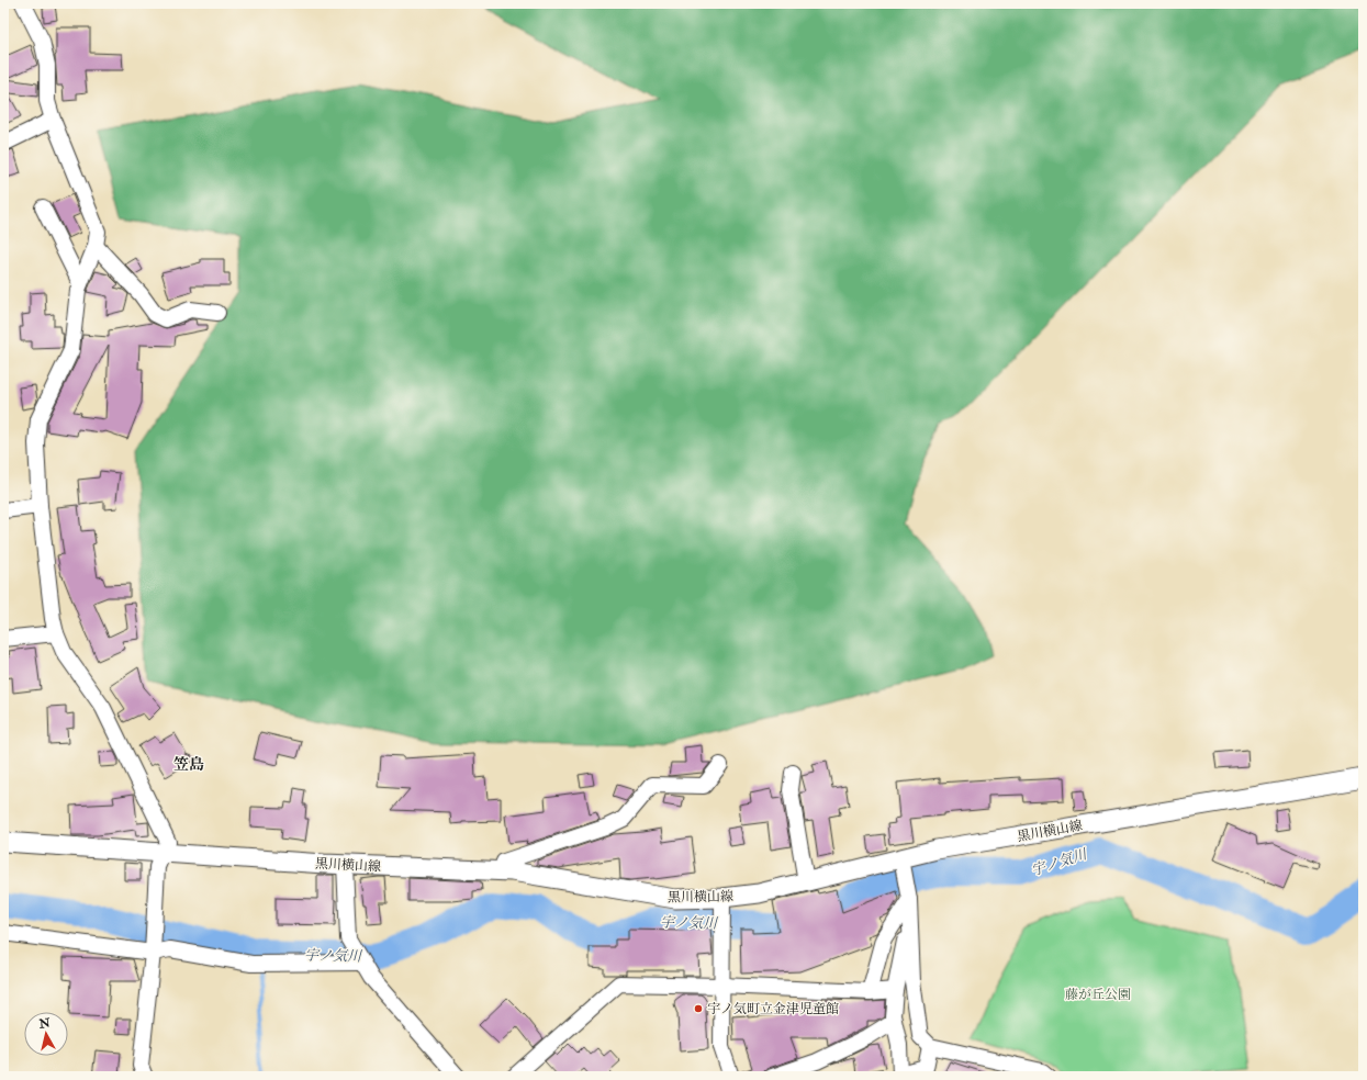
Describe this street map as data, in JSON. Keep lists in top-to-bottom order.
{
  "streets": {
    "main road": ["黒川横山線"]
  },
  "districts": ["笠島"],
  "water": ["宇ノ気川"],
  "parks": ["藤が丘公園"],
  "places": ["宇ノ気町立金津児童館"],
  "north": "top"
}
